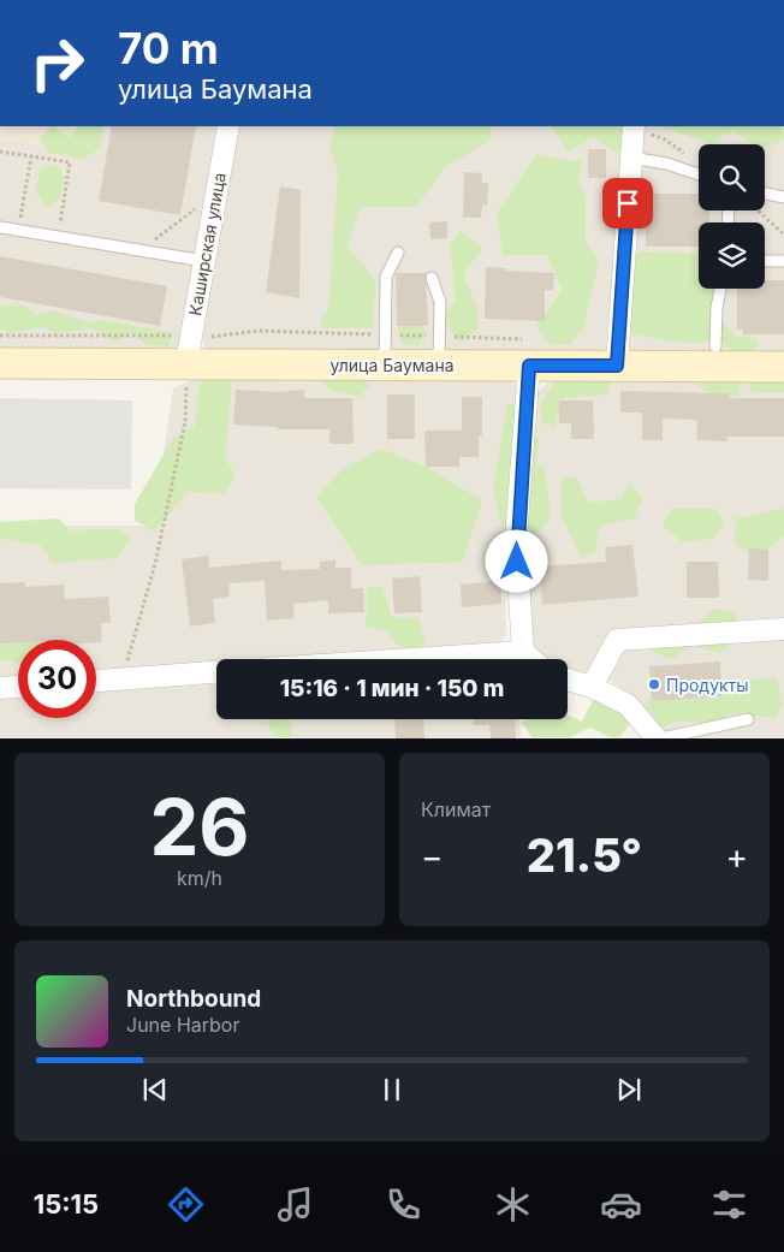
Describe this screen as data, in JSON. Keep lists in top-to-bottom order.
{
  "streets": {
    "street": ["Каширская улица", "улица Баумана"]
  },
  "crossings": [
    ["Каширская улица", "улица Баумана"]
  ],
  "places": ["Продукты"],
  "page": {
    "turn": ["70 m", "улица Баумана"],
    "limit": "30",
    "trip": "15:16 · 1 мин · 150 m",
    "tile": [
      ["26", "km/h"],
      "Климат"
    ],
    "heat": ["−", "21.5°", "+"],
    "song": ["Northbound", "June Harbor"],
    "tabs": "15:15"
  }
}
